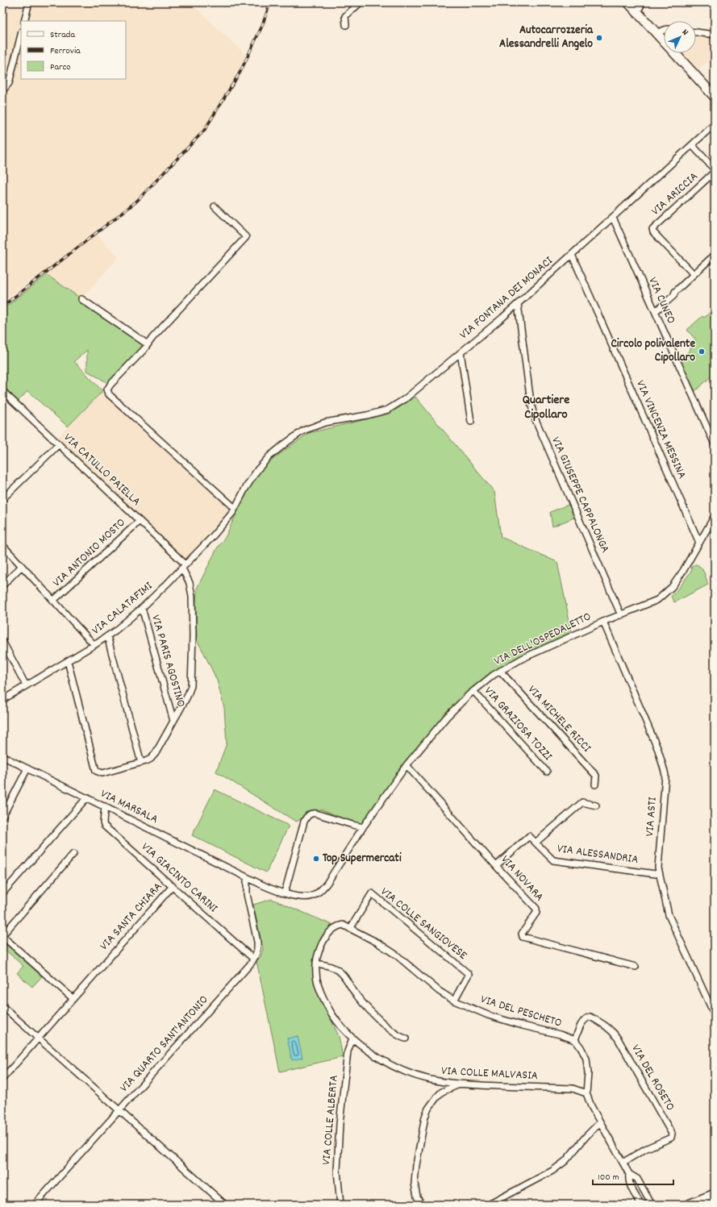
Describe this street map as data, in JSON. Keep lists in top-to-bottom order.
{
  "streets": {
    "street": [
      "VIA ARICCIA",
      "VIA FONTANA DEI MONACI",
      "VIA CUNEO",
      "VIA VINCENZA MESSINA",
      "VIA CATULLO PAIELLA",
      "VIA GIUSEPPE CAPPALONGA",
      "VIA ANTONIO MOSTO",
      "VIA CALATAFIMI",
      "VIA DELL'OSPEDALETTO",
      "VIA PARIS AGOSTINO",
      "VIA MICHELE RICCI",
      "VIA GRAZIOSA TOZZI",
      "VIA MARSALA",
      "VIA ASTI",
      "VIA ALESSANDRIA",
      "VIA GIACINTO CARINI",
      "VIA NOVARA",
      "VIA SANTA CHIARA",
      "VIA COLLE SANGIOVESE",
      "VIA DEL PESCHETO",
      "VIA QUARTO SANT'ANTONIO",
      "VIA COLLE MALVASIA",
      "VIA DEL ROSETO",
      "VIA COLLE ALBERTA"
    ]
  },
  "crossings": [
    ["VIA ARICCIA", "VIA FONTANA DEI MONACI"],
    ["VIA FONTANA DEI MONACI", "VIA CUNEO"],
    ["VIA FONTANA DEI MONACI", "VIA VINCENZA MESSINA"],
    ["VIA FONTANA DEI MONACI", "VIA GIUSEPPE CAPPALONGA"],
    ["VIA FONTANA DEI MONACI", "VIA CALATAFIMI"],
    ["VIA VINCENZA MESSINA", "VIA DELL'OSPEDALETTO"],
    ["VIA CATULLO PAIELLA", "VIA ANTONIO MOSTO"],
    ["VIA CATULLO PAIELLA", "VIA CALATAFIMI"],
    ["VIA CATULLO PAIELLA", "VIA PARIS AGOSTINO"],
    ["VIA GIUSEPPE CAPPALONGA", "VIA DELL'OSPEDALETTO"],
    ["VIA CALATAFIMI", "VIA PARIS AGOSTINO"],
    ["VIA DELL'OSPEDALETTO", "VIA MICHELE RICCI"],
    ["VIA DELL'OSPEDALETTO", "VIA GRAZIOSA TOZZI"],
    ["VIA DELL'OSPEDALETTO", "VIA MARSALA"],
    ["VIA DELL'OSPEDALETTO", "VIA ASTI"],
    ["VIA DELL'OSPEDALETTO", "VIA NOVARA"],
    ["VIA DELL'OSPEDALETTO", "VIA QUARTO SANT'ANTONIO"],
    ["VIA MARSALA", "VIA GIACINTO CARINI"],
    ["VIA MARSALA", "VIA QUARTO SANT'ANTONIO"],
    ["VIA ASTI", "VIA ALESSANDRIA"],
    ["VIA GIACINTO CARINI", "VIA SANTA CHIARA"],
    ["VIA GIACINTO CARINI", "VIA QUARTO SANT'ANTONIO"],
    ["VIA COLLE SANGIOVESE", "VIA DEL PESCHETO"],
    ["VIA COLLE SANGIOVESE", "VIA COLLE MALVASIA"],
    ["VIA DEL PESCHETO", "VIA COLLE MALVASIA"],
    ["VIA DEL PESCHETO", "VIA DEL ROSETO"],
    ["VIA COLLE MALVASIA", "VIA COLLE ALBERTA"]
  ],
  "districts": ["Quartiere Cipollaro"],
  "places": ["Autocarrozzeria Alessandrelli Angelo", "Circolo polivalente Cipollaro", "Top Supermercati"],
  "legend": ["Strada", "Ferrovia", "Parco"],
  "scale_bar": "100 m",
  "north": "top right"
}
